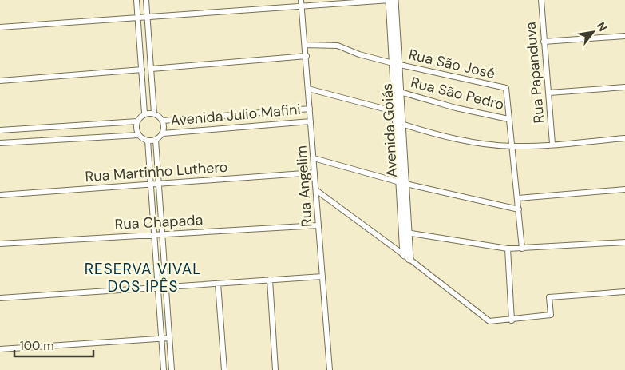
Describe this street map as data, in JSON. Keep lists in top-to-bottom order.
{
  "streets": {
    "street": [
      "Rua São José",
      "Rua Papanduva",
      "Rua São Pedro",
      "Avenida Julio Mafini",
      "Avenida Goiás",
      "Rua Martinho Luthero",
      "Rua Angelim",
      "Rua Chapada"
    ]
  },
  "crossings": [
    ["Rua São José", "Rua São Pedro"],
    ["Rua São José", "Avenida Goiás"],
    ["Rua São José", "Rua Angelim"],
    ["Rua São Pedro", "Avenida Goiás"],
    ["Avenida Julio Mafini", "Rua Angelim"],
    ["Rua Martinho Luthero", "Rua Angelim"],
    ["Rua Angelim", "Rua Chapada"]
  ],
  "districts": ["RESERVA VIVAL DOS IPÊS"],
  "scale_bar": "100 m",
  "north": "top right"
}
